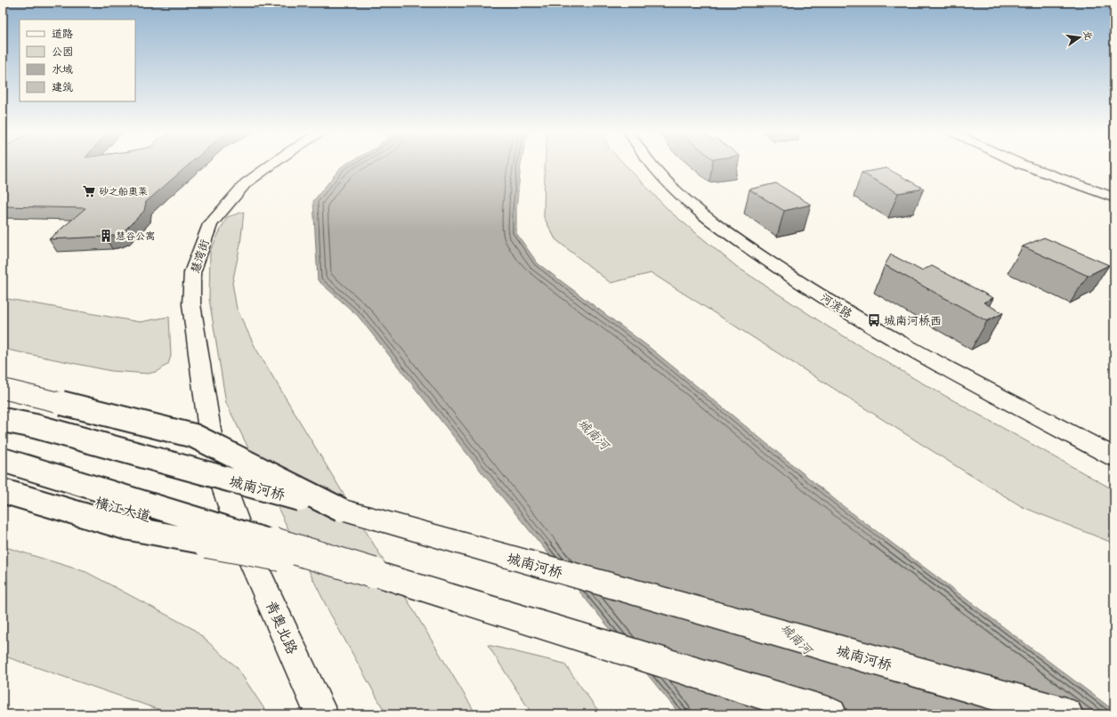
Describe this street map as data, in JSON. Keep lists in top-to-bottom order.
{
  "streets": {
    "main road": [
      "慧湾街",
      "河滨路",
      "城南河桥",
      "横江大道",
      "青奥北路"
    ]
  },
  "crossings": [
    ["慧湾街", "横江大道"],
    ["慧湾街", "青奥北路"],
    ["横江大道", "青奥北路"]
  ],
  "water": ["城南河"],
  "places": {
    "supermarket": ["砂之船奥莱"],
    "building": ["慧谷公寓"],
    "bus stop": ["城南河桥西"]
  },
  "legend": [
    "道路",
    "公园",
    "水域",
    "建筑"
  ],
  "north": "right"
}
